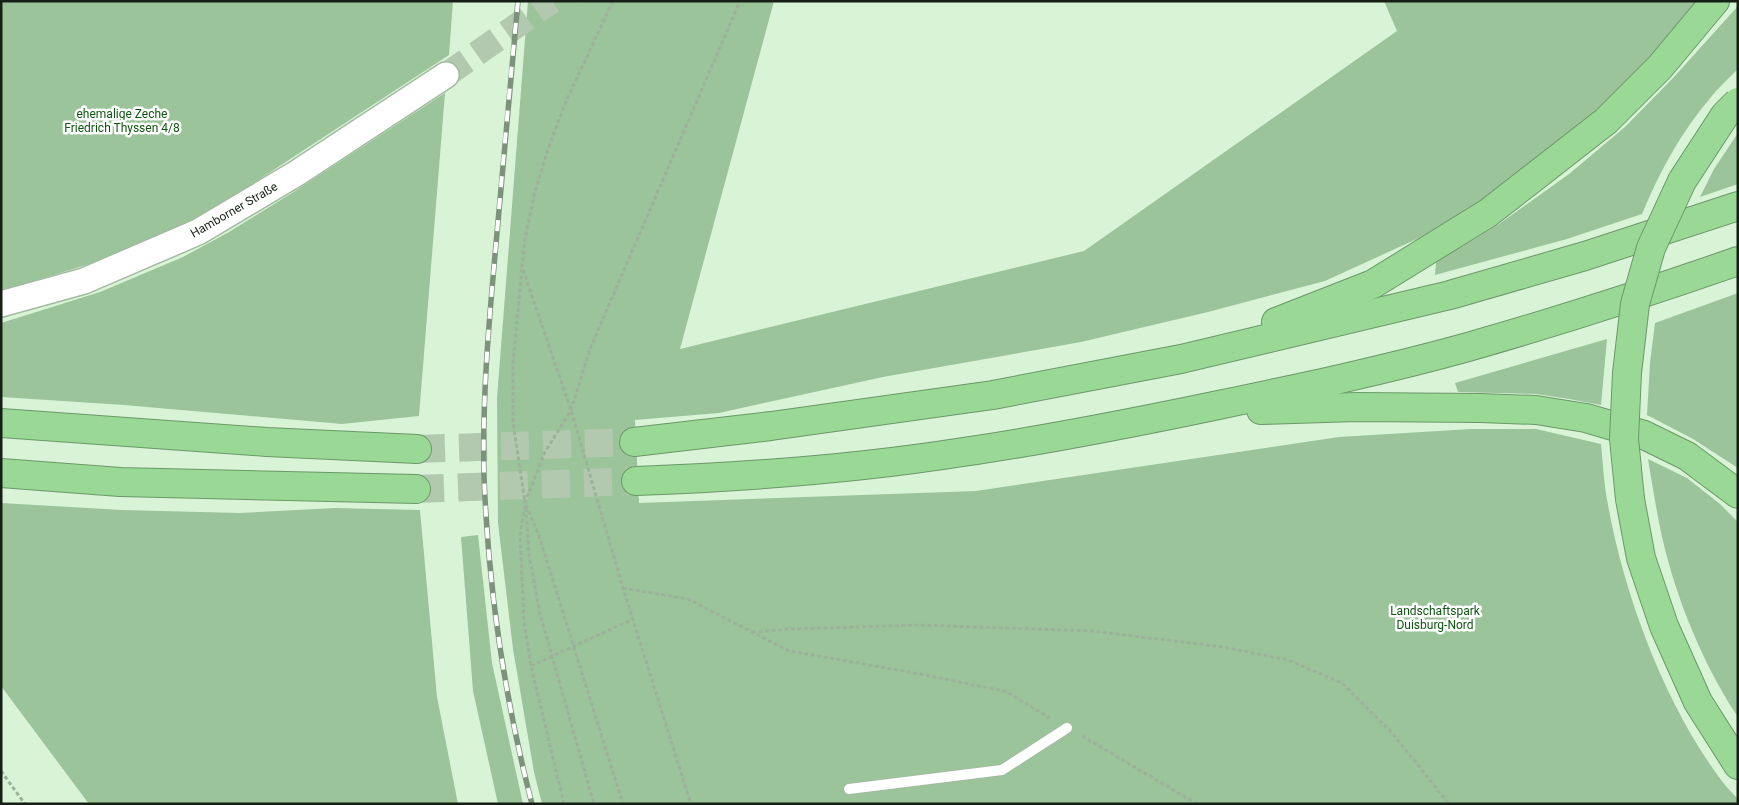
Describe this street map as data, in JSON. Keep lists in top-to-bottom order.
{
  "streets": {
    "street": ["Hamborner Straße"]
  },
  "parks": ["ehemalige Zeche Friedrich Thyssen 4/8", "Landschaftspark Duisburg-Nord"]
}
